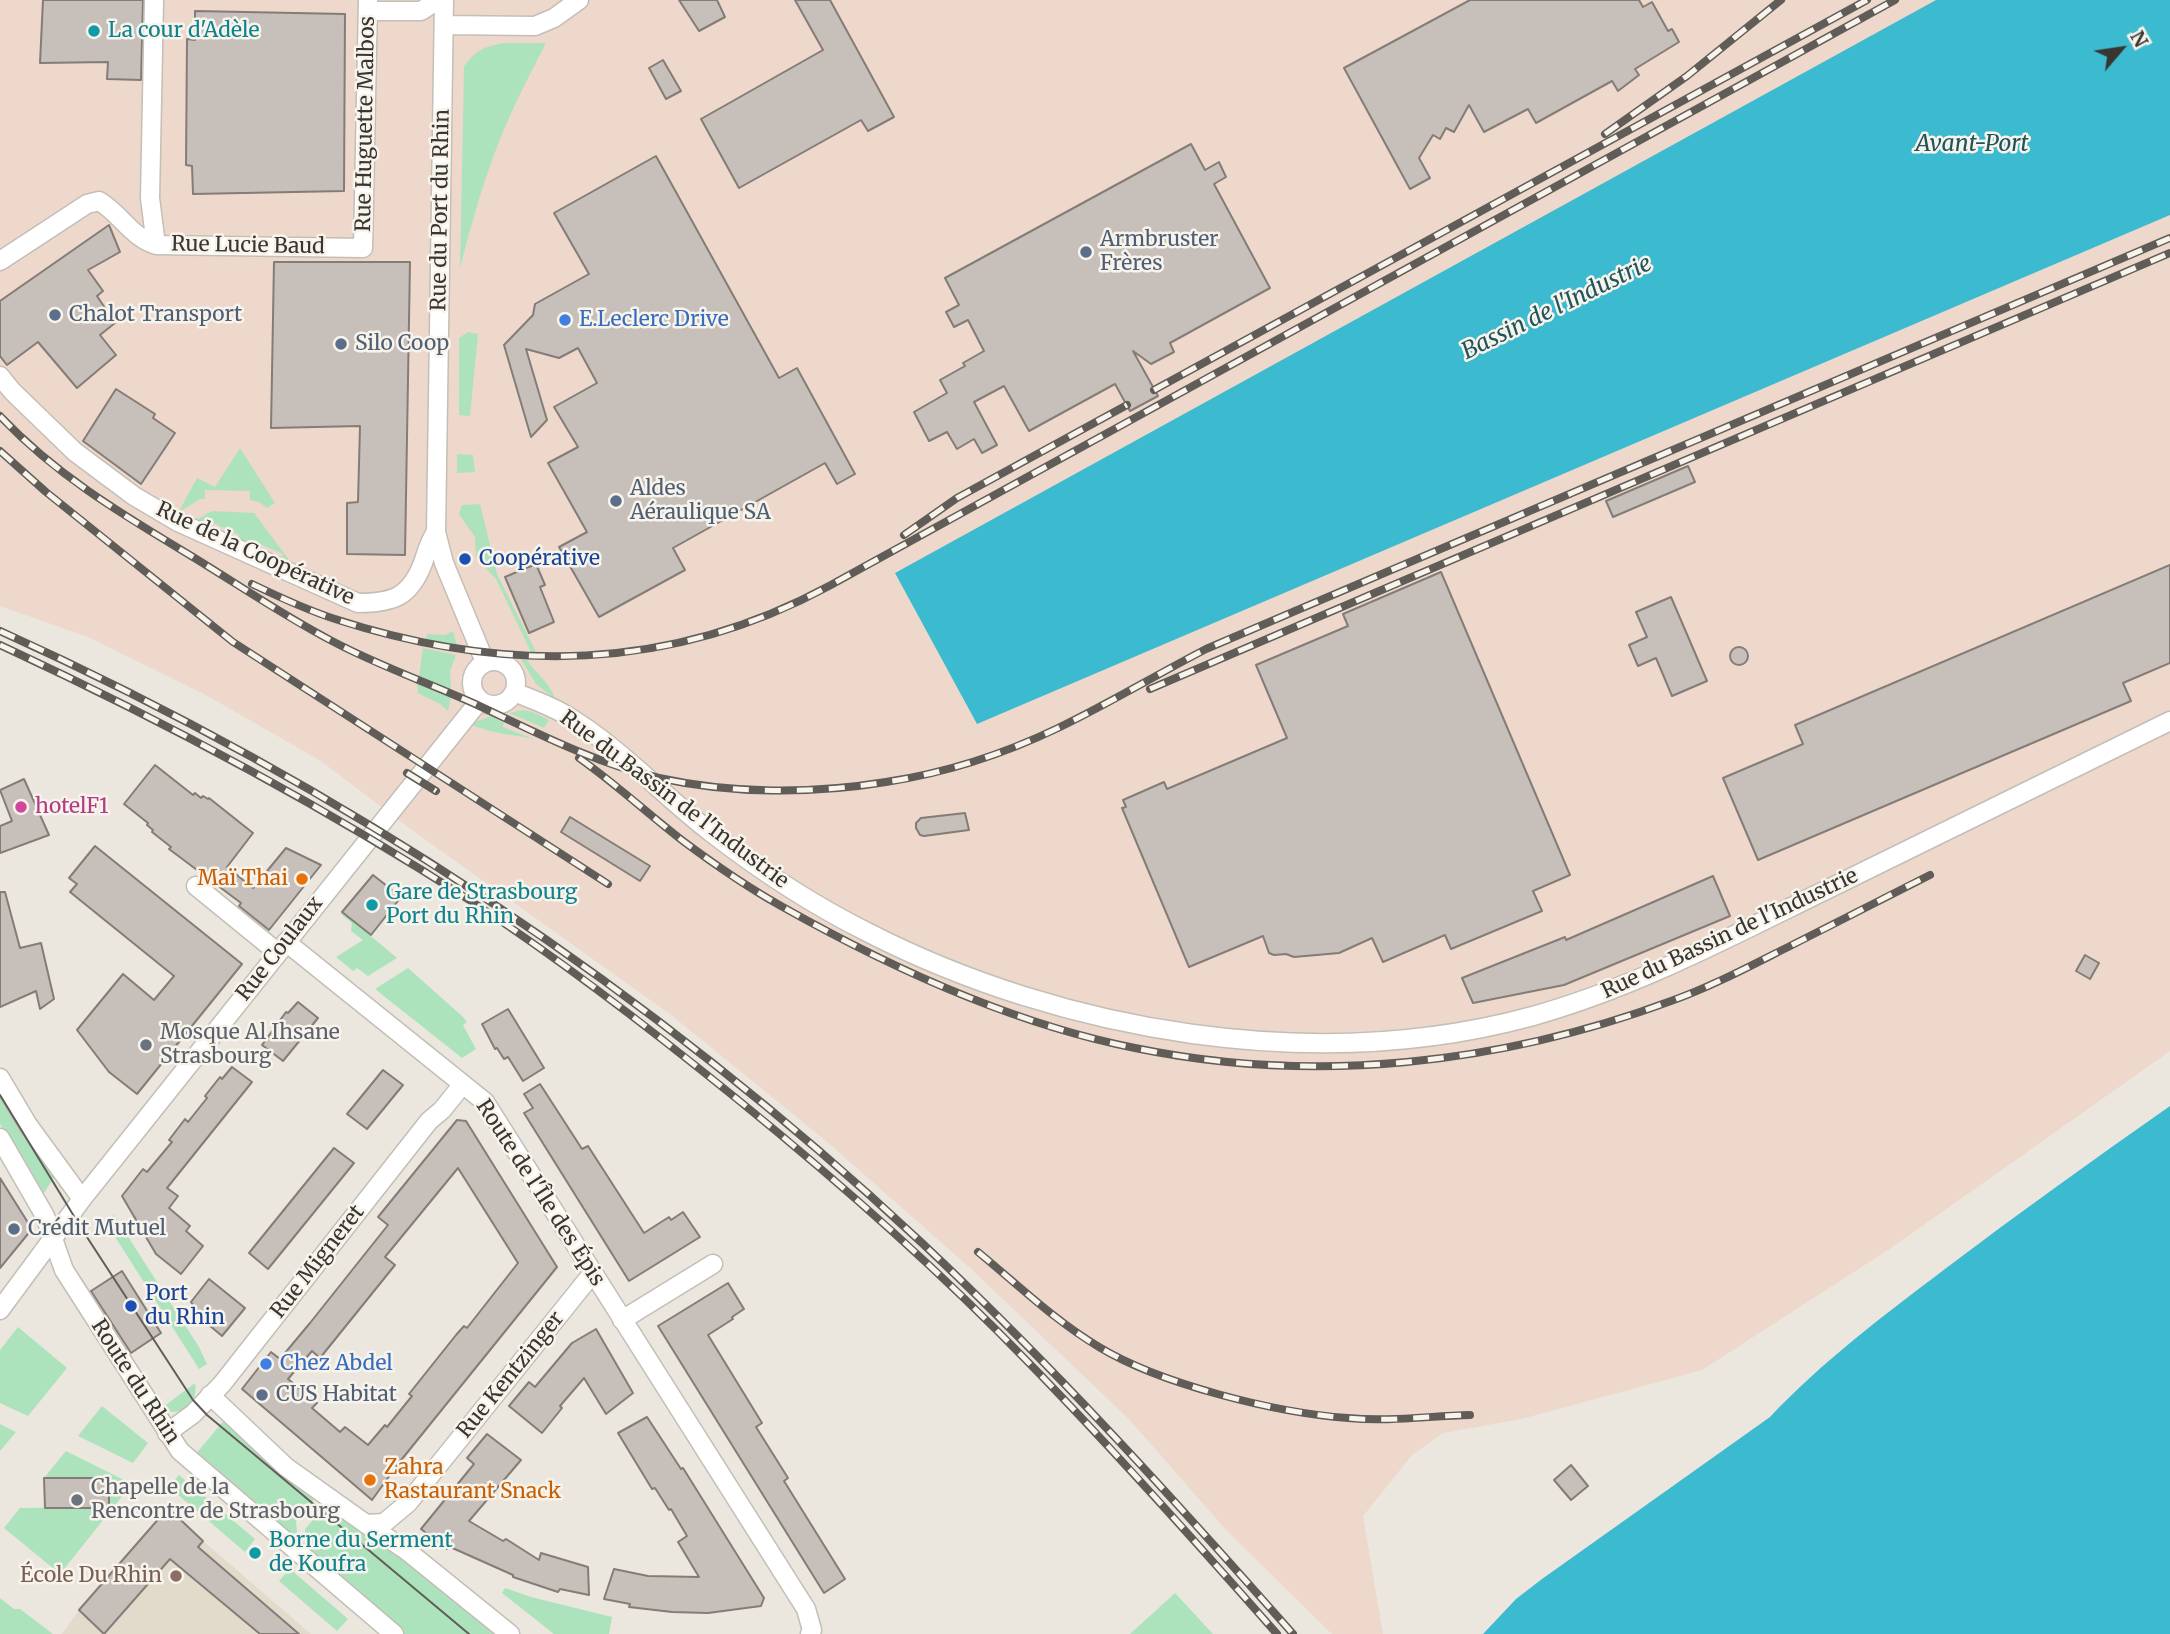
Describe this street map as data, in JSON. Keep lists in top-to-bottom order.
{
  "streets": {
    "street": [
      "Rue Huguette Malbos",
      "Rue du Port du Rhin",
      "Rue Lucie Baud",
      "Rue de la Coopérative",
      "Rue du Bassin de l'Industrie",
      "Rue Coulaux",
      "Route de l'Île des Épis",
      "Rue Migneret",
      "Rue Kentzinger",
      "Route du Rhin"
    ]
  },
  "crossings": [
    ["Rue Huguette Malbos", "Rue Lucie Baud"],
    ["Rue du Port du Rhin", "Rue de la Coopérative"],
    ["Rue du Port du Rhin", "Rue du Bassin de l'Industrie"],
    ["Rue du Port du Rhin", "Rue Coulaux"],
    ["Rue du Bassin de l'Industrie", "Rue Coulaux"],
    ["Rue Coulaux", "Route de l'Île des Épis"],
    ["Rue Coulaux", "Route du Rhin"],
    ["Route de l'Île des Épis", "Rue Migneret"],
    ["Route de l'Île des Épis", "Rue Kentzinger"],
    ["Rue Migneret", "Route du Rhin"]
  ],
  "water": ["Avant-Port", "Bassin de l'Industrie"],
  "places": [
    "La cour d'Adèle",
    "Armbruster Frères",
    "Chalot Transport",
    "E.Leclerc Drive",
    "Silo Coop",
    "Aldes Aéraulique SA",
    "Coopérative",
    "hotelF1",
    "Maï Thai",
    "Gare de Strasbourg Port du Rhin",
    "Mosque Al Ihsane Strasbourg",
    "Crédit Mutuel",
    "Port du Rhin",
    "Chez Abdel",
    "CUS Habitat",
    "Zahra Rastaurant Snack",
    "Chapelle de la Rencontre de Strasbourg",
    "Borne du Serment de Koufra",
    "École Du Rhin"
  ],
  "north": "top right"
}
